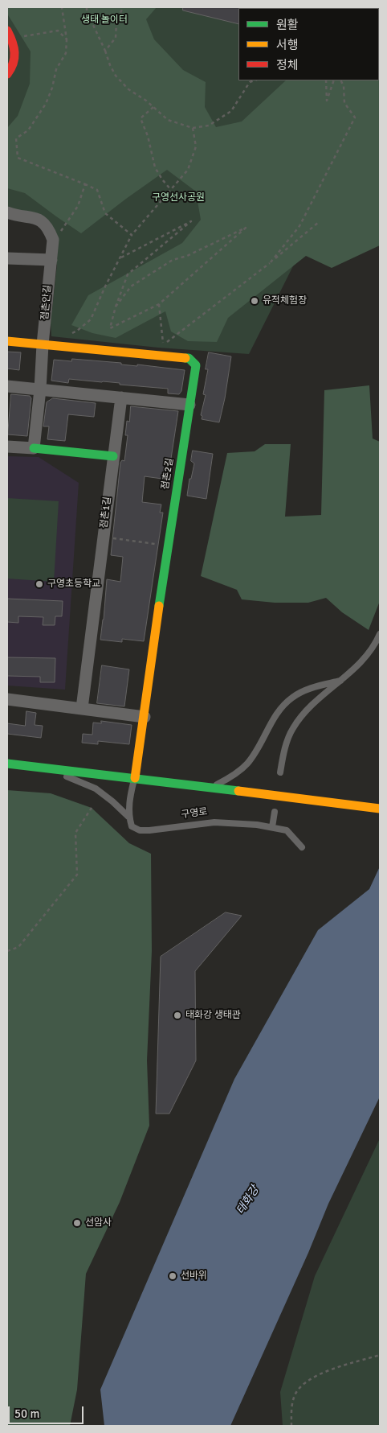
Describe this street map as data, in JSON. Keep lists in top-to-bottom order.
{
  "streets": {
    "street": ["점촌안길", "점촌2길", "점촌1길"],
    "lane": ["구영로"]
  },
  "crossings": [
    ["점촌안길", "점촌2길"]
  ],
  "water": ["태화강"],
  "parks": ["생태 놀이터", "구영선사공원"],
  "places": [
    "유적체험장",
    "구영초등학교",
    "태화강 생태관",
    "선암사",
    "선바위"
  ],
  "legend": ["원활", "서행", "정체"],
  "scale_bar": "50 m"
}
